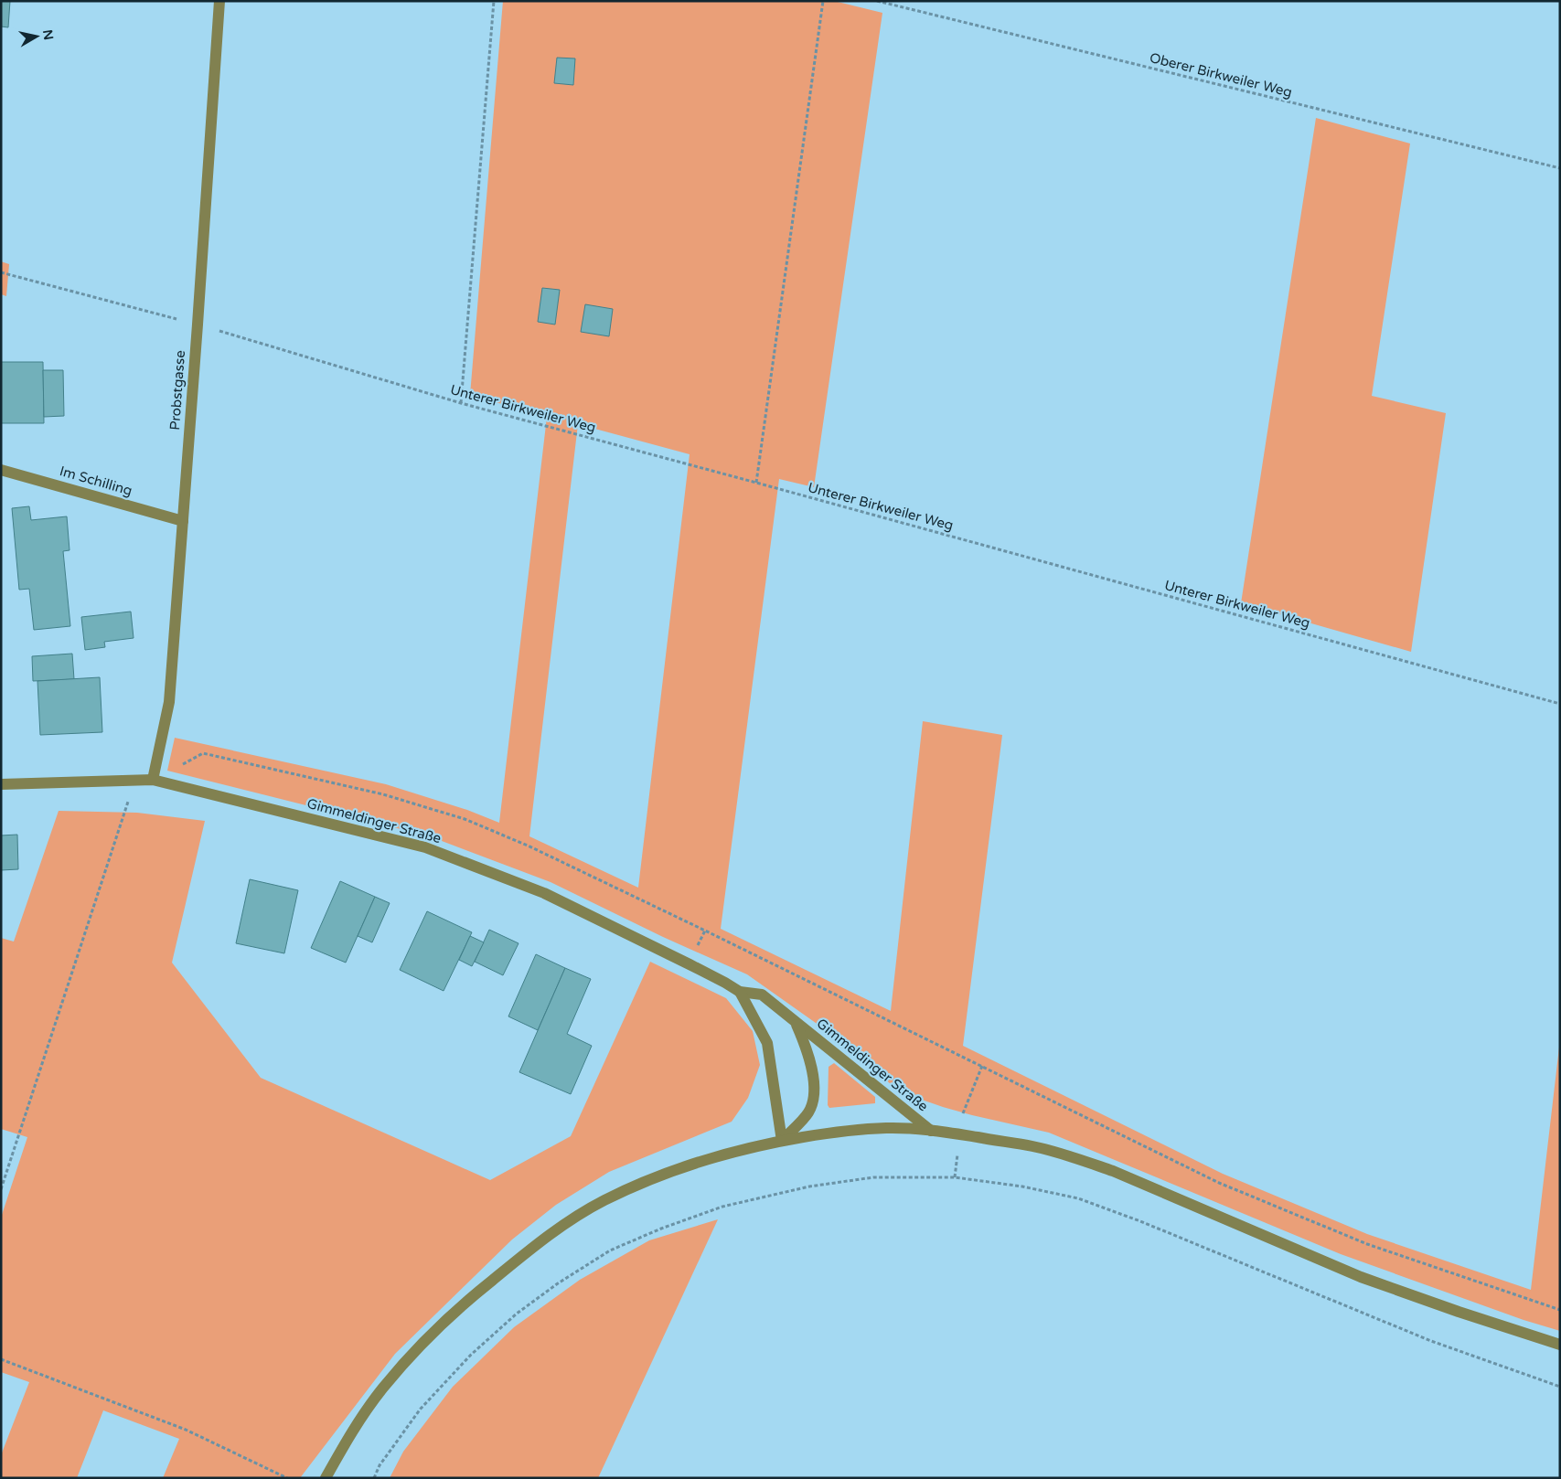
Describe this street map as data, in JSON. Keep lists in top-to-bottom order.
{
  "streets": {
    "street": ["Probstgasse", "Im Schilling", "Gimmeldinger Straße"],
    "path": ["Oberer Birkweiler Weg", "Unterer Birkweiler Weg"]
  },
  "crossings": [
    ["Probstgasse", "Unterer Birkweiler Weg"],
    ["Probstgasse", "Im Schilling"],
    ["Probstgasse", "Gimmeldinger Straße"]
  ],
  "north": "right"
}
